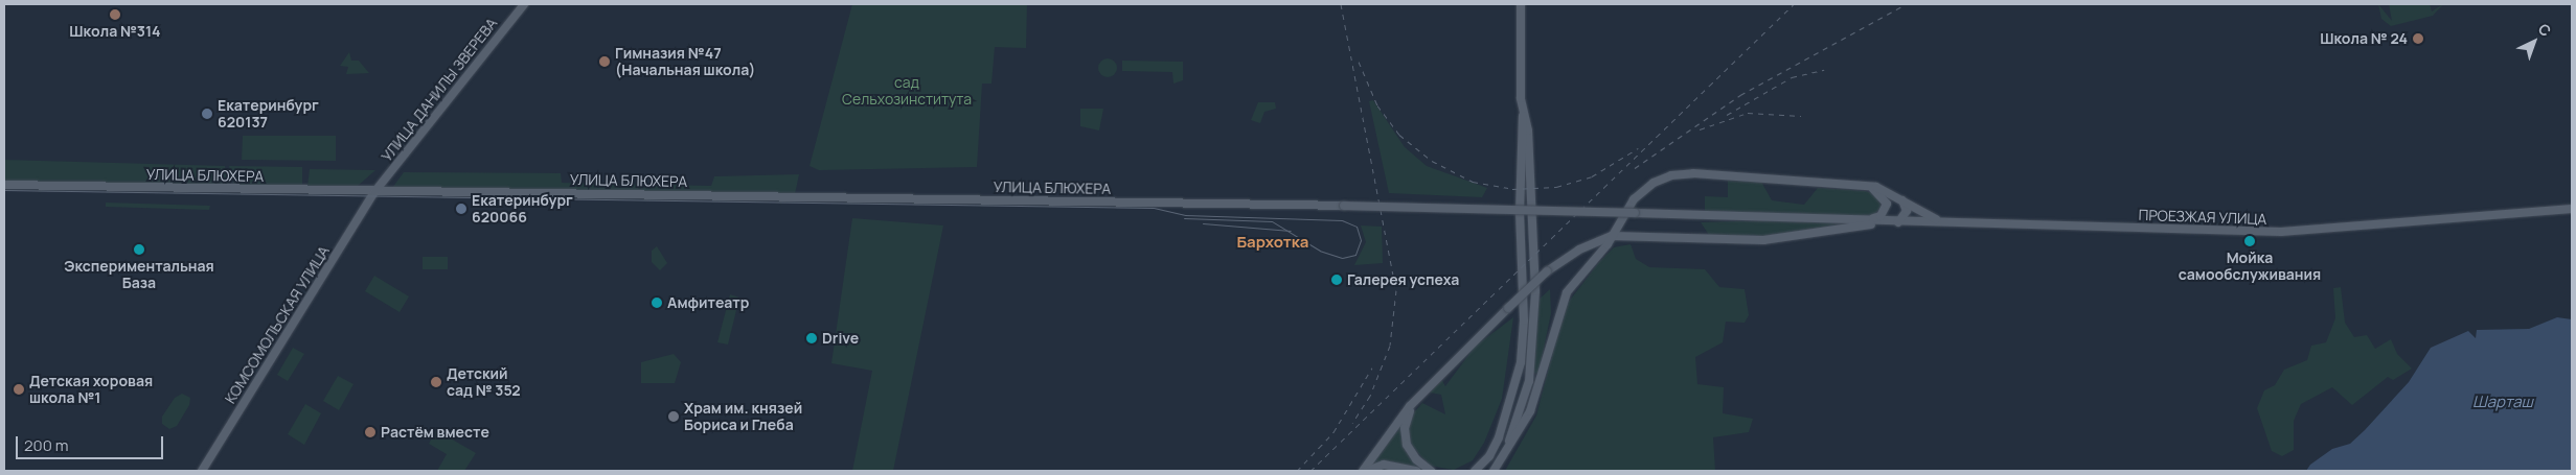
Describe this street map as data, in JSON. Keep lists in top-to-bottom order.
{
  "streets": {
    "main road": [
      "УЛИЦА ДАНИЛЫ ЗВЕРЕВА",
      "УЛИЦА БЛЮХЕРА",
      "ПРОЕЗЖАЯ УЛИЦА",
      "КОМСОМОЛЬСКАЯ УЛИЦА"
    ]
  },
  "crossings": [
    ["УЛИЦА ДАНИЛЫ ЗВЕРЕВА", "УЛИЦА БЛЮХЕРА"],
    ["УЛИЦА ДАНИЛЫ ЗВЕРЕВА", "КОМСОМОЛЬСКАЯ УЛИЦА"],
    ["УЛИЦА БЛЮХЕРА", "ПРОЕЗЖАЯ УЛИЦА"],
    ["УЛИЦА БЛЮХЕРА", "КОМСОМОЛЬСКАЯ УЛИЦА"]
  ],
  "districts": ["Бархотка"],
  "water": ["Шарташ"],
  "parks": ["сад Сельхозинститута"],
  "places": [
    "Школа №314",
    "Школа № 24",
    "Гимназия №47 (Начальная школа)",
    "Екатеринбург 620137",
    "Екатеринбург 620066",
    "Мойка самообслуживания",
    "Экспериментальная База",
    "Галерея успеха",
    "Амфитеатр",
    "Drive",
    "Детский сад № 352",
    "Детская хоровая школа №1",
    "Храм им. князей Бориса и Глеба",
    "Растём вместе"
  ],
  "scale_bar": "200 m",
  "north": "top right"
}
